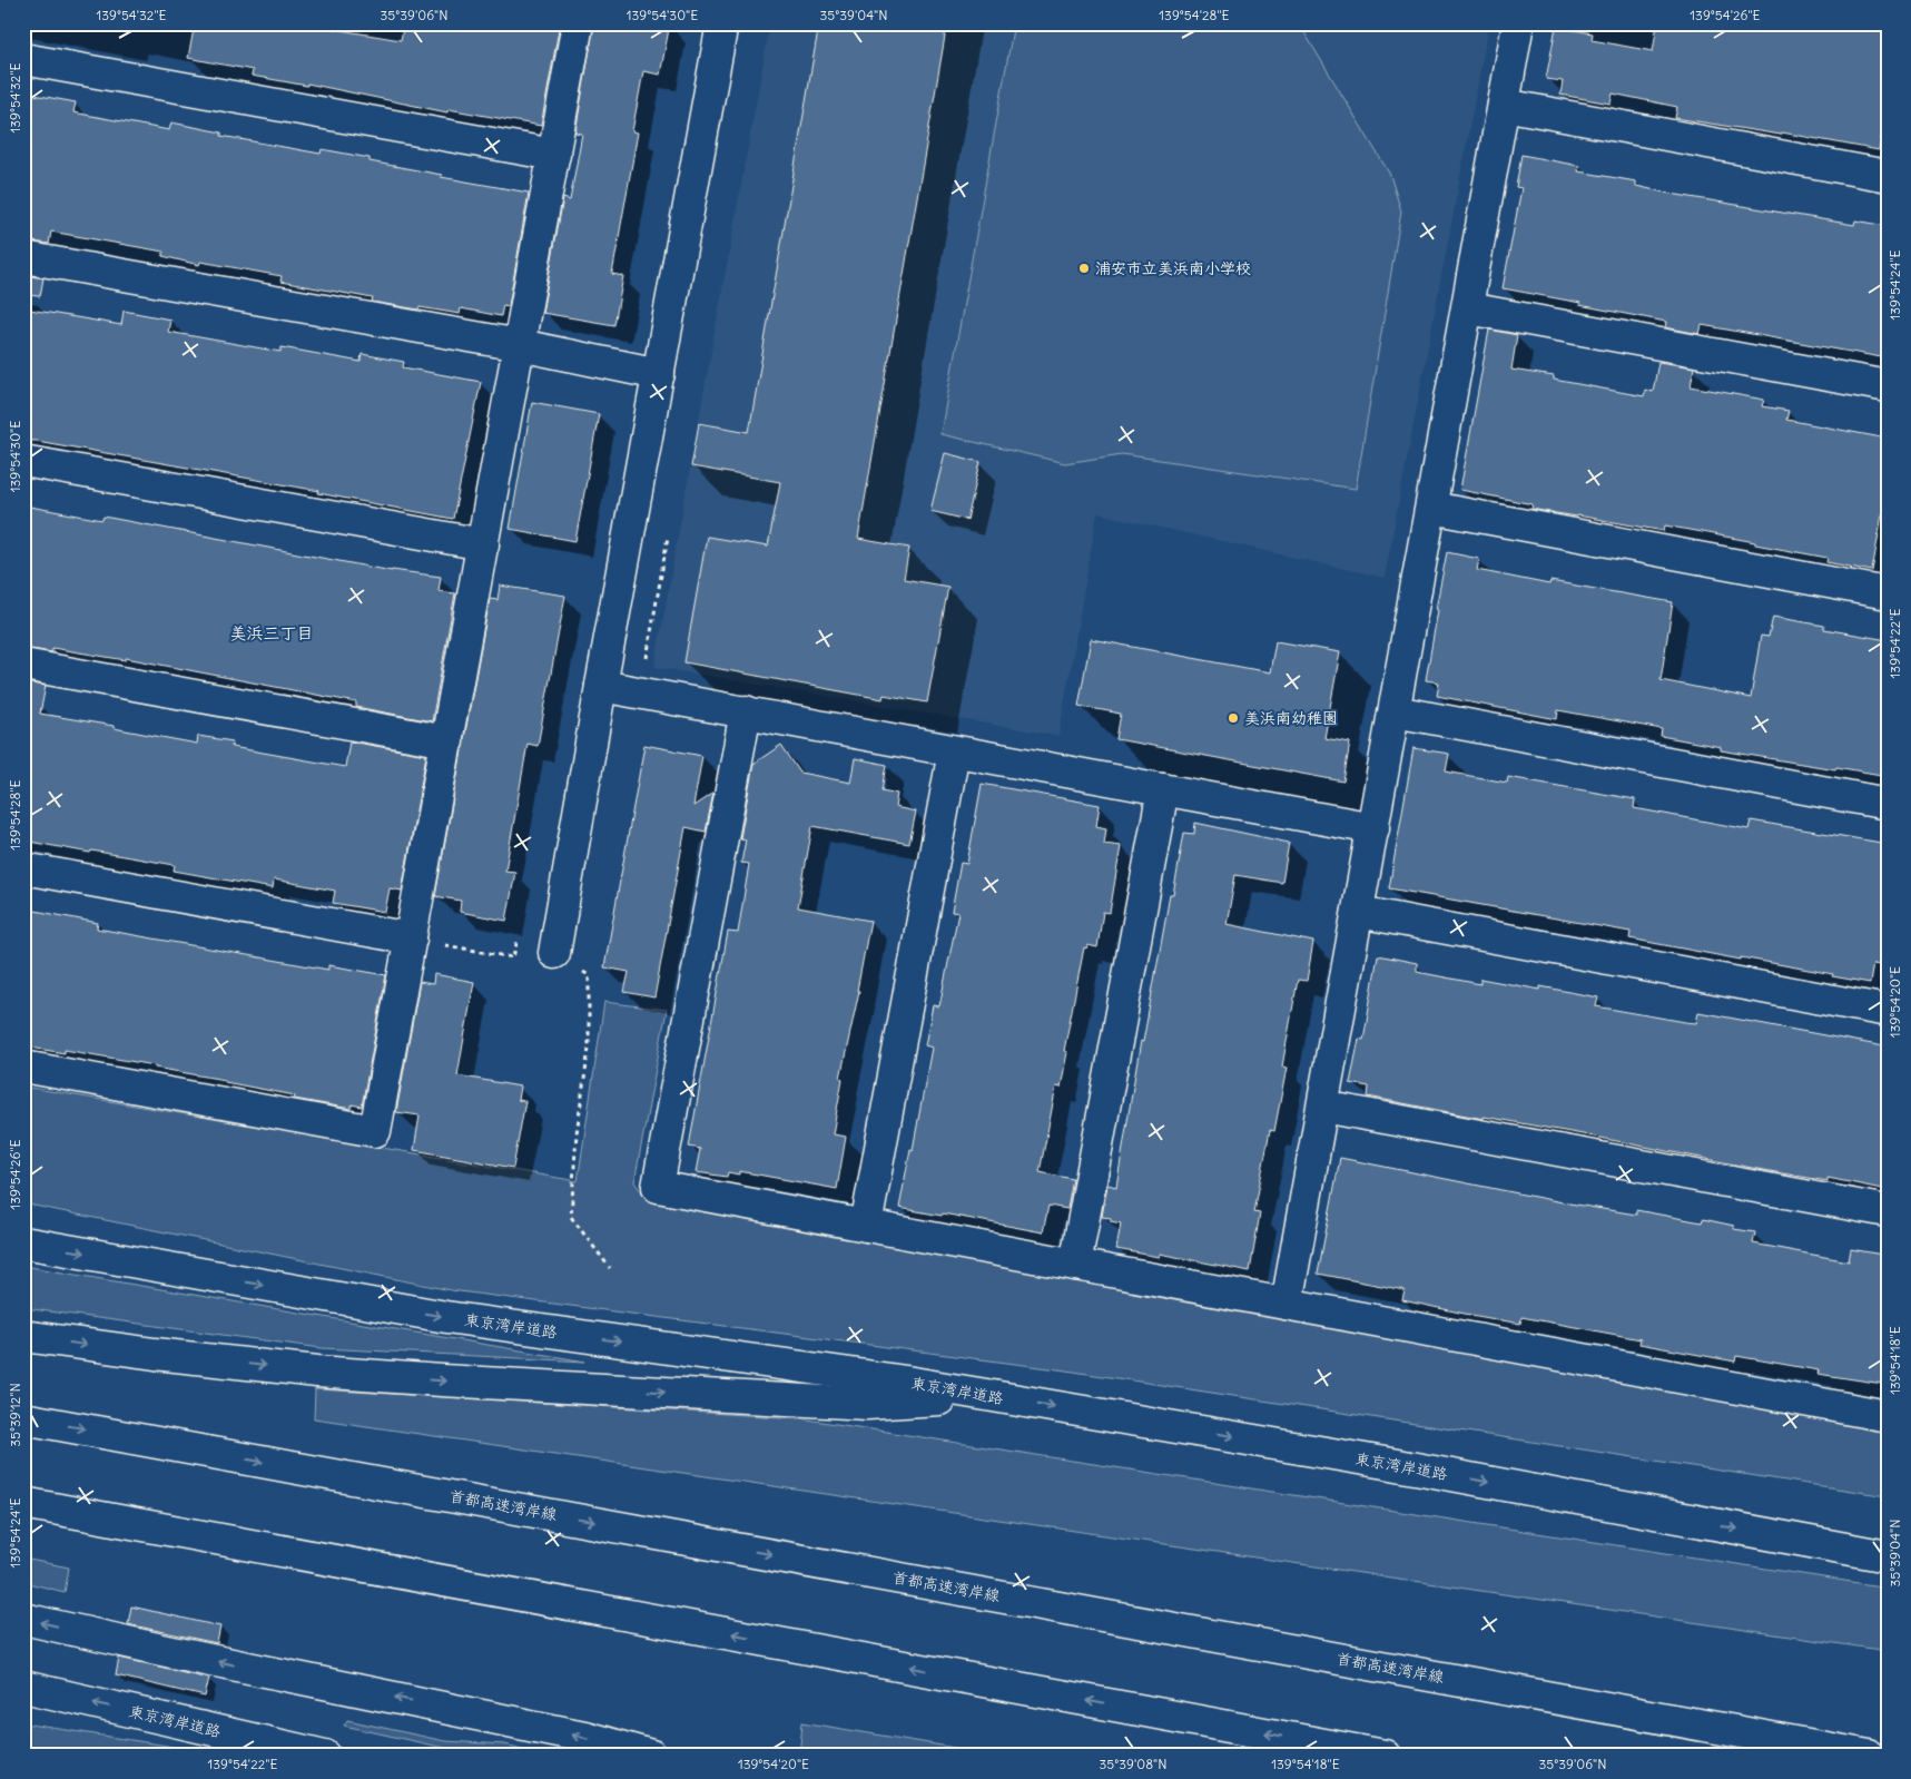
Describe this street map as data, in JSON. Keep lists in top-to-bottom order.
{
  "streets": {
    "main road": ["東京湾岸道路", "首都高速湾岸線"]
  },
  "districts": ["美浜三丁目"],
  "places": ["浦安市立美浜南小学校", "美浜南幼稚園"],
  "coordinates": [
    "139°54'32\"E",
    "35°39'06\"N",
    "139°54'30\"E",
    "35°39'04\"N",
    "139°54'28\"E",
    "139°54'26\"E",
    "139°54'24\"E",
    "139°54'22\"E",
    "139°54'20\"E",
    "139°54'18\"E",
    "35°39'12\"N",
    "35°39'08\"N"
  ]
}
